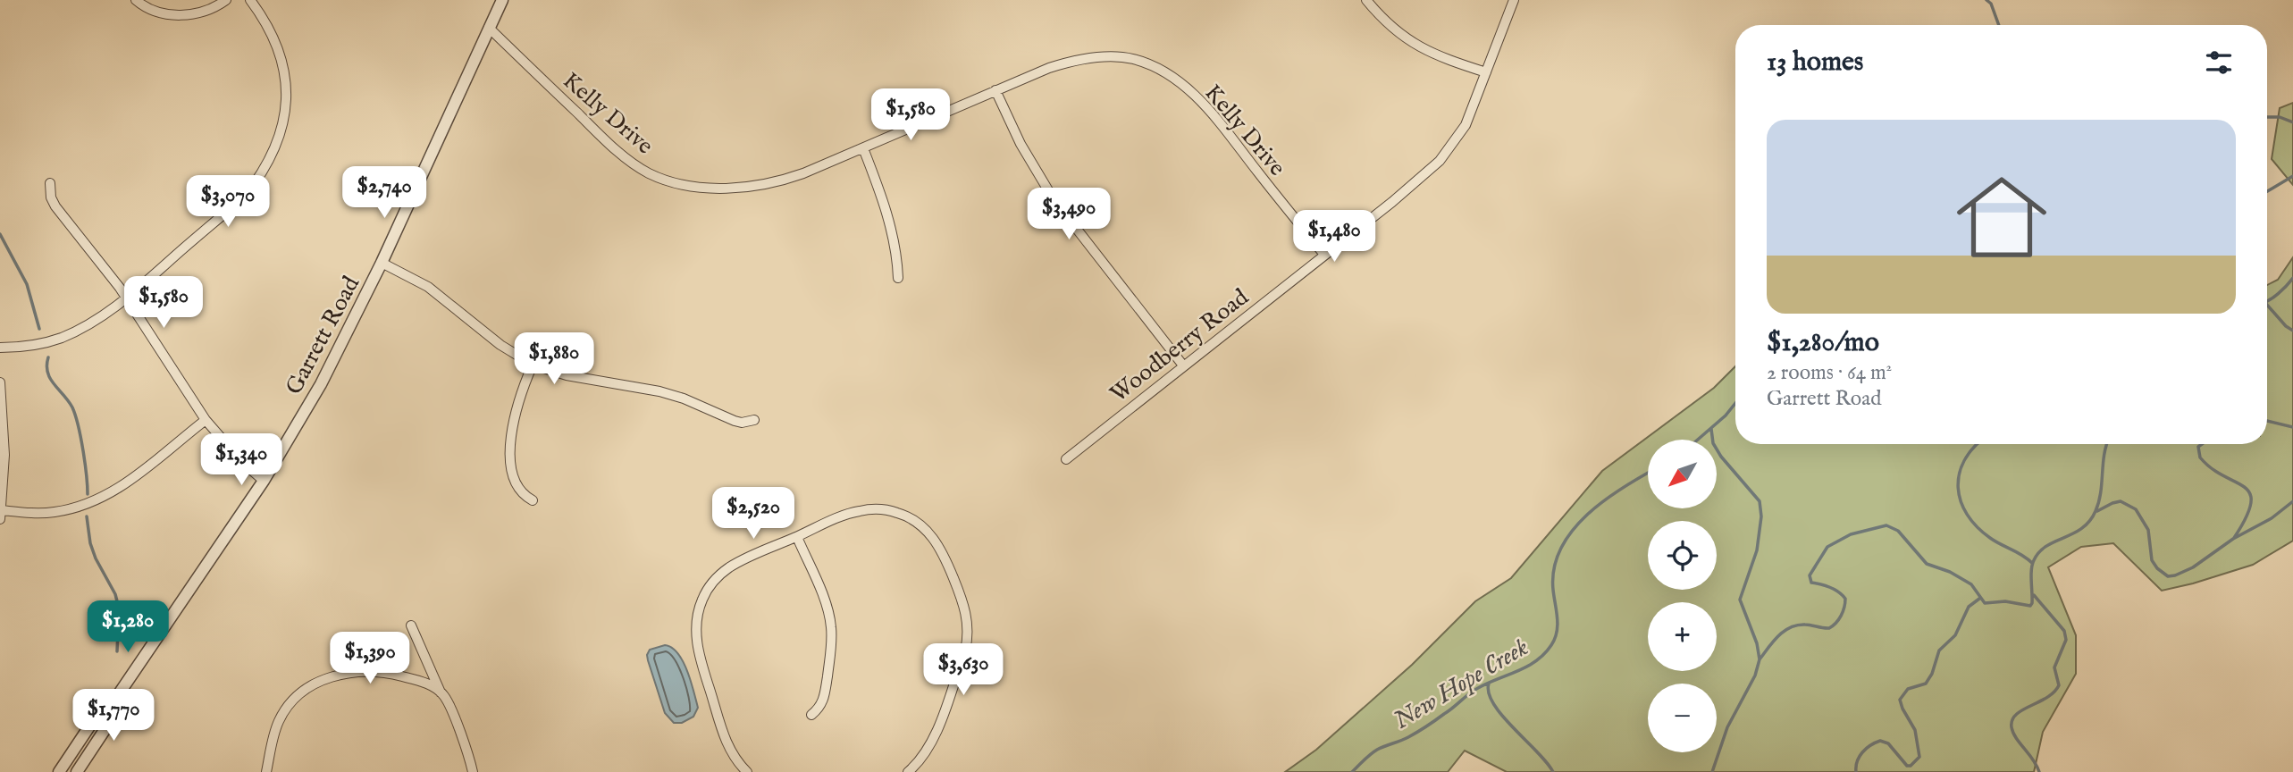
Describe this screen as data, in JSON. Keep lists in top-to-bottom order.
{
  "streets": {
    "street": ["Kelly Drive", "Garrett Road", "Woodberry Road"]
  },
  "crossings": [
    ["Kelly Drive", "Garrett Road"],
    ["Kelly Drive", "Woodberry Road"]
  ],
  "water": ["New Hope Creek"],
  "north": "bottom left",
  "page": {
    "heading": "13 homes",
    "price": [
      "$1,580",
      "$2,740",
      "$3,070",
      "$3,490",
      "$1,480",
      "$1,580",
      "$1,880",
      "$1,340",
      "$2,520",
      "$1,280",
      "$1,390",
      "$3,630",
      "$1,770"
    ],
    "list": [
      {
        "name": "$1,280/mo",
        "note": "2 rooms · 64 m² · Garrett Road"
      }
    ],
    "map_buttons": ["+", "−"]
  }
}
